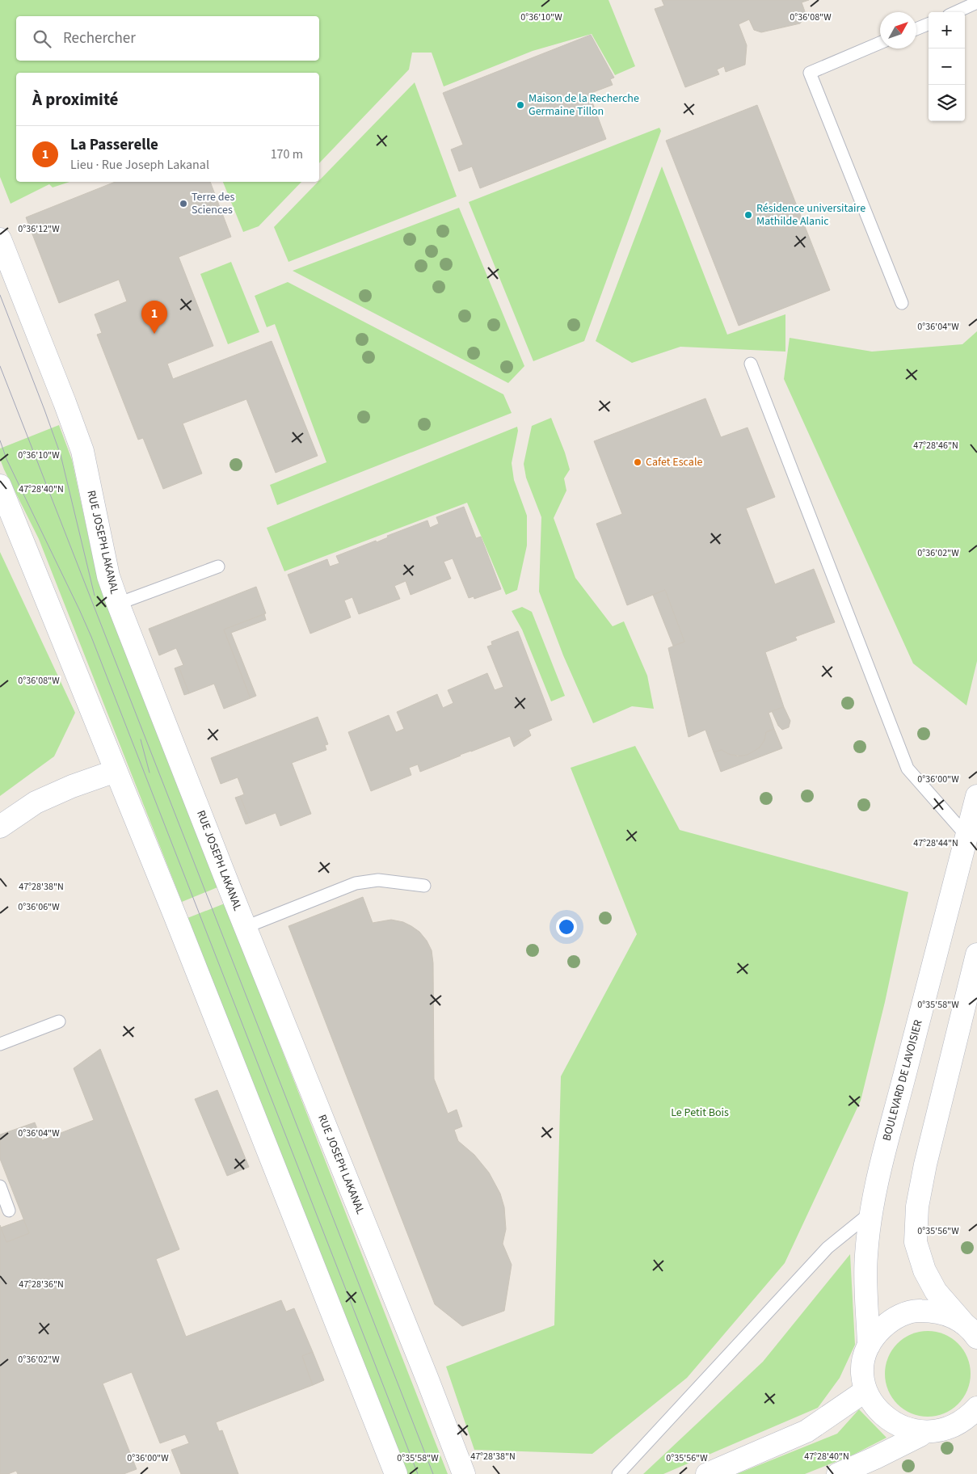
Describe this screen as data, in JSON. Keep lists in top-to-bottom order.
{
  "streets": {
    "street": ["RUE JOSEPH LAKANAL", "BOULEVARD DE LAVOISIER"]
  },
  "parks": ["Le Petit Bois"],
  "places": [
    "Maison de la Recherche Germaine Tillon",
    "Terre des Sciences",
    "Résidence universitaire Mathilde Alanic",
    "Cafet Escale"
  ],
  "north": "top right",
  "page": {
    "map_buttons": ["+", "−"],
    "search": "Rechercher",
    "heading": "À proximité",
    "list": [
      {
        "mark": "1",
        "name": "La Passerelle",
        "note": "Lieu · Rue Joseph Lakanal",
        "value": "170 m"
      }
    ],
    "pins": "1"
  },
  "coordinates": [
    "0°36'10\"W",
    "0°36'08\"W",
    "0°36'12\"W",
    "0°36'04\"W",
    "47°28'46\"N",
    "47°28'40\"N",
    "0°36'02\"W",
    "0°36'00\"W",
    "47°28'44\"N",
    "47°28'38\"N",
    "0°36'06\"W",
    "0°35'58\"W",
    "0°35'56\"W",
    "47°28'36\"N"
  ]
}
